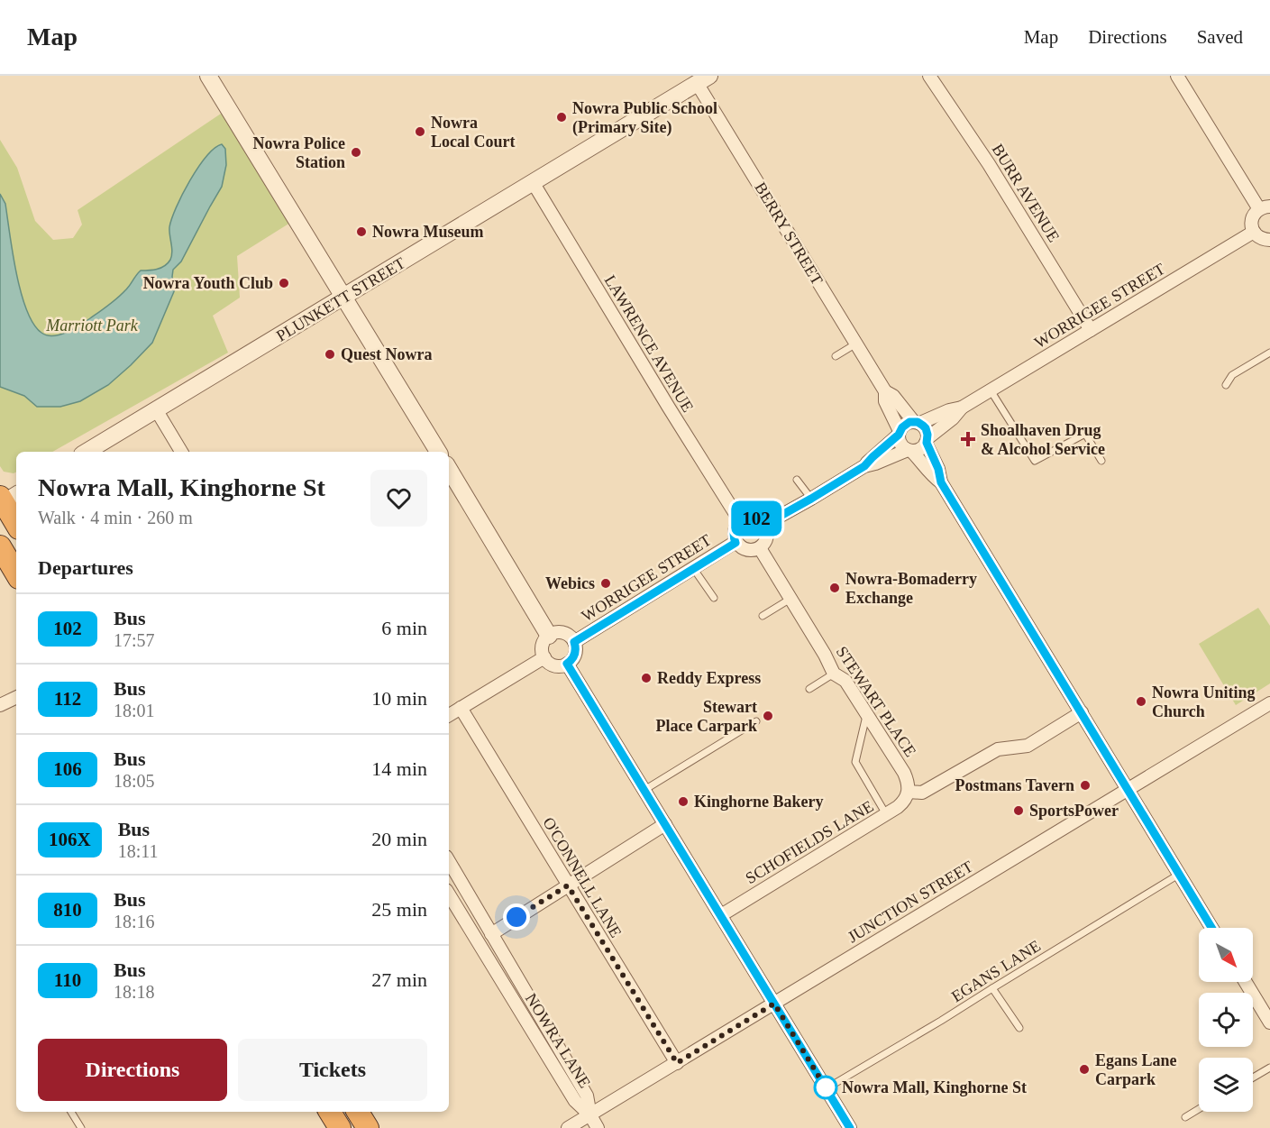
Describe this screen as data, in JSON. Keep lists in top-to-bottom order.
{
  "streets": {
    "street": [
      "BURR AVENUE",
      "BERRY STREET",
      "PLUNKETT STREET",
      "WORRIGEE STREET",
      "LAWRENCE AVENUE",
      "STEWART PLACE",
      "SCHOFIELDS LANE",
      "O'CONNELL LANE",
      "JUNCTION STREET",
      "NOWRA LANE"
    ],
    "lane": ["EGANS LANE"]
  },
  "crossings": [
    ["BURR AVENUE", "WORRIGEE STREET"],
    ["BERRY STREET", "PLUNKETT STREET"],
    ["BERRY STREET", "WORRIGEE STREET"],
    ["PLUNKETT STREET", "LAWRENCE AVENUE"],
    ["WORRIGEE STREET", "LAWRENCE AVENUE"],
    ["WORRIGEE STREET", "STEWART PLACE"],
    ["LAWRENCE AVENUE", "STEWART PLACE"],
    ["STEWART PLACE", "SCHOFIELDS LANE"],
    ["O'CONNELL LANE", "JUNCTION STREET"],
    ["JUNCTION STREET", "NOWRA LANE"]
  ],
  "parks": ["Marriott Park"],
  "places": {
    "other": [
      "Nowra Public School (Primary Site)",
      "Nowra Local Court",
      "Nowra Police Station",
      "Nowra Museum",
      "Nowra Youth Club",
      "Quest Nowra",
      "Webics",
      "Nowra-Bomaderry Exchange",
      "Reddy Express",
      "Nowra Uniting Church",
      "Stewart Place Carpark",
      "Postmans Tavern",
      "Kinghorne Bakery",
      "SportsPower",
      "Egans Lane Carpark",
      "Nowra Mall, Kinghorne St"
    ],
    "health": ["Shoalhaven Drug & Alcohol Service"]
  },
  "lines": ["bus line 102"],
  "north": "bottom right",
  "page": {
    "header": "Map",
    "nav": ["Map", "Directions", "Saved"],
    "on_map": "102",
    "heading": [
      ["Nowra Mall, Kinghorne St", "Walk · 4 min · 260 m"],
      "Departures"
    ],
    "list": [
      {
        "mark": "102",
        "name": "Bus",
        "note": "17:57",
        "value": "6 min"
      },
      {
        "mark": "112",
        "name": "Bus",
        "note": "18:01",
        "value": "10 min"
      },
      {
        "mark": "106",
        "name": "Bus",
        "note": "18:05",
        "value": "14 min"
      },
      {
        "mark": "106X",
        "name": "Bus",
        "note": "18:11",
        "value": "20 min"
      },
      {
        "mark": "810",
        "name": "Bus",
        "note": "18:16",
        "value": "25 min"
      },
      {
        "mark": "110",
        "name": "Bus",
        "note": "18:18",
        "value": "27 min"
      }
    ],
    "buttons": ["Directions", "Tickets"]
  }
}
